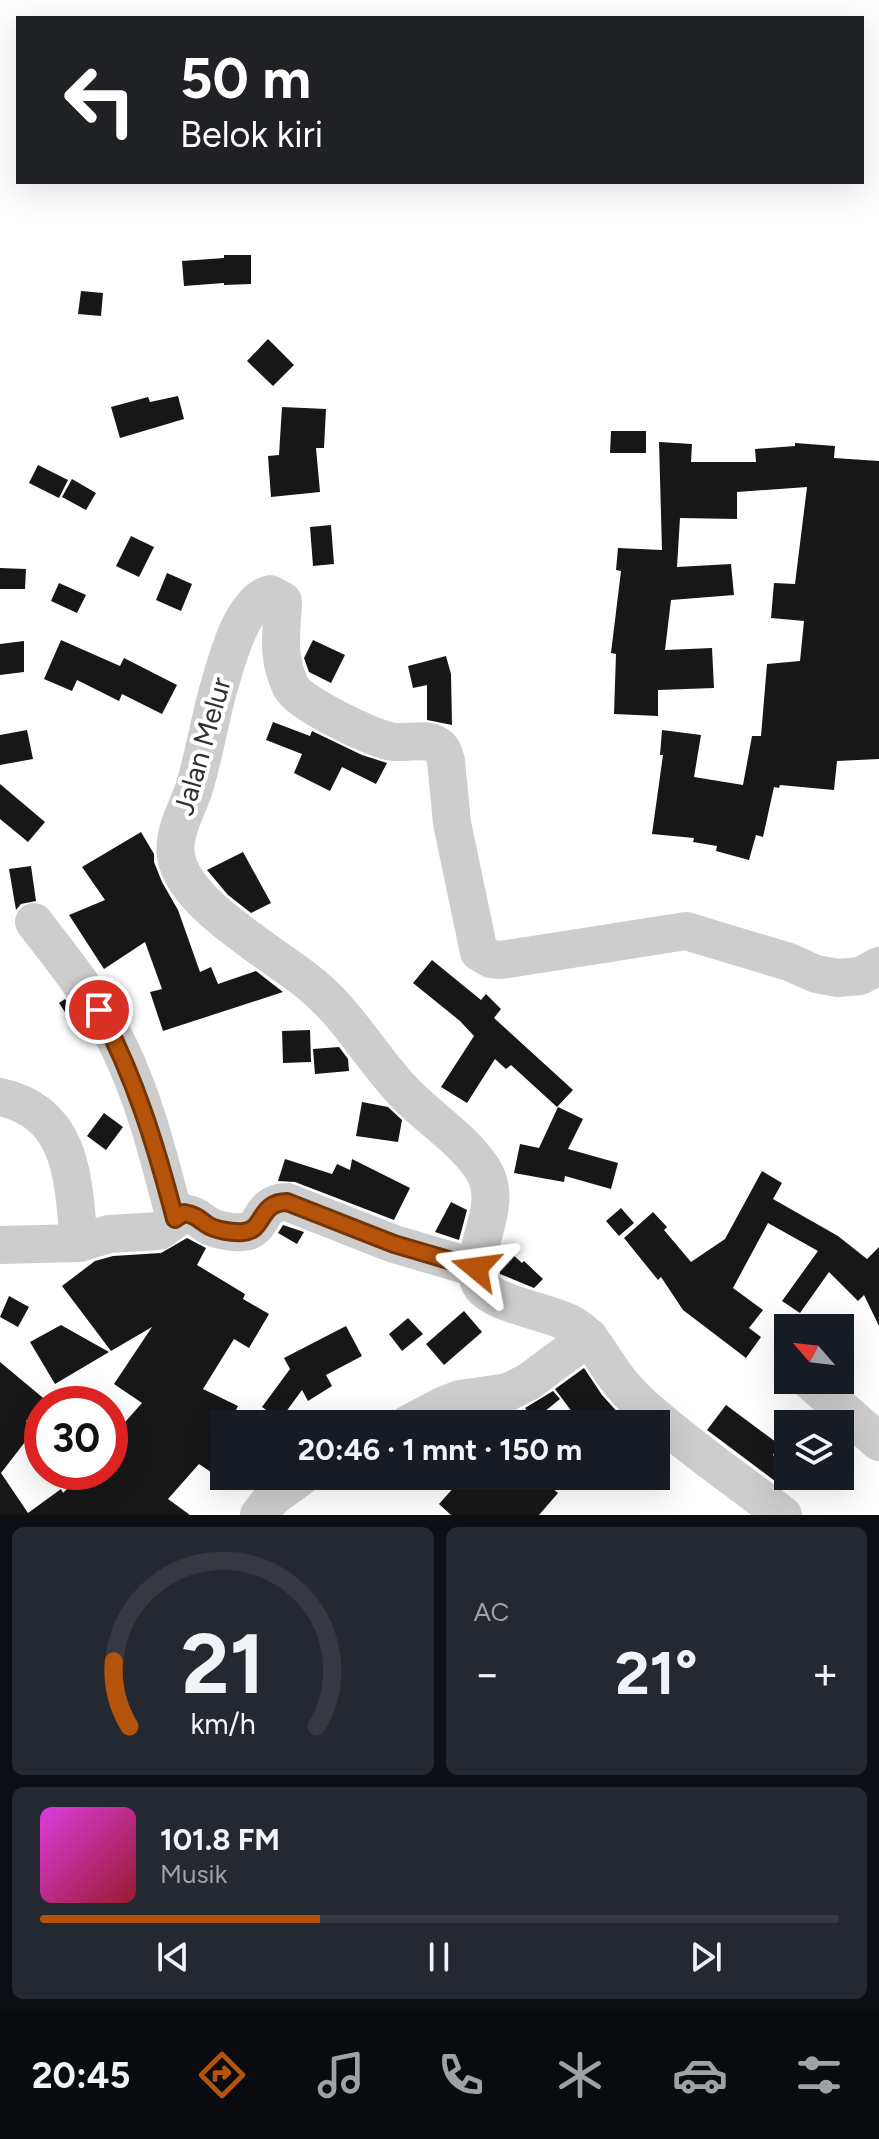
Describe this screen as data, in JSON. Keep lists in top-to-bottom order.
{
  "streets": {
    "street": ["Jalan Melur"]
  },
  "north": "top left",
  "page": {
    "turn": ["50 m", "Belok kiri"],
    "limit": "30",
    "trip": "20:46 · 1 mnt · 150 m",
    "tile": "AC",
    "heat": ["−", "21°", "+"],
    "song": ["101.8 FM", "Musik"],
    "tabs": "20:45",
    "gauge": ["21", "km/h"]
  }
}
